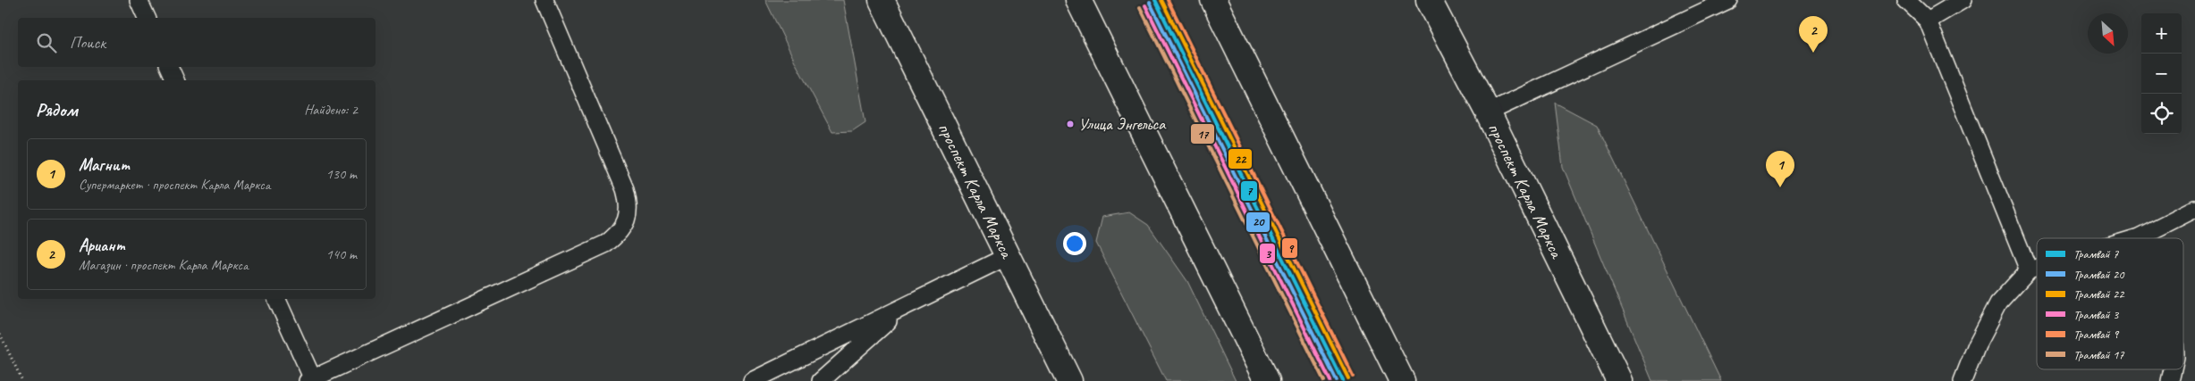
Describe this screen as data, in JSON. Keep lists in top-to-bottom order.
{
  "streets": {
    "street": ["проспект Карла Маркса"]
  },
  "places": ["Улица Энгельса"],
  "lines": [
    "tram line 7",
    "tram line 22",
    "tram line 9",
    "tram line 20",
    "tram line 3",
    "tram line 17"
  ],
  "legend": [
    "Трамвай 7",
    "Трамвай 20",
    "Трамвай 22",
    "Трамвай 3",
    "Трамвай 9",
    "Трамвай 17"
  ],
  "north": "bottom right",
  "page": {
    "map_buttons": ["+", "−"],
    "pins": ["2", "1"],
    "search": "Поиск",
    "heading": ["Рядом", "Найдено: 2"],
    "list": [
      {
        "mark": "1",
        "name": "Магнит",
        "note": "Супермаркет · проспект Карла Маркса",
        "value": "130 m"
      },
      {
        "mark": "2",
        "name": "Ариант",
        "note": "Магазин · проспект Карла Маркса",
        "value": "140 m"
      }
    ]
  }
}
